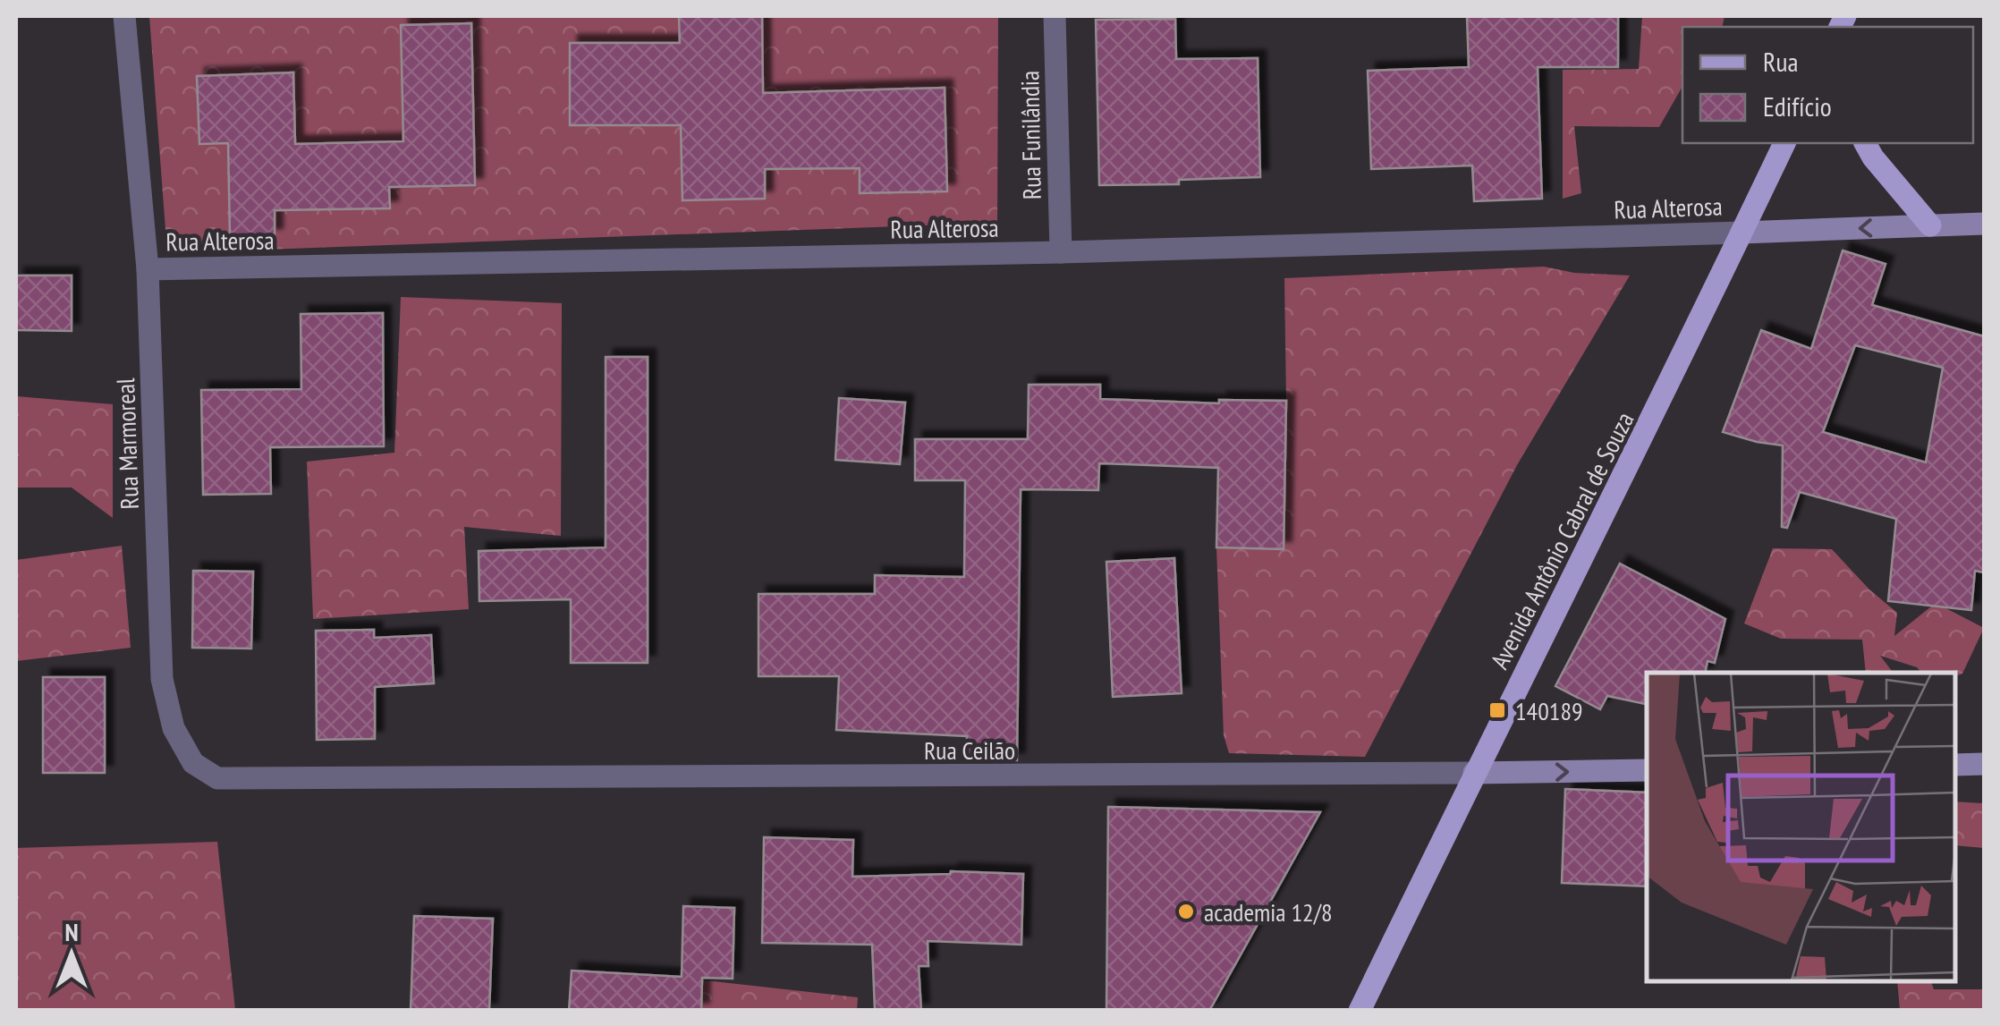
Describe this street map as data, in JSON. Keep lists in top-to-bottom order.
{
  "streets": {
    "main road": ["Avenida Antônio Cabral de Souza", "Rua Ceilão"],
    "street": ["Rua Funilândia", "Rua Alterosa", "Rua Marmoreal"]
  },
  "crossings": [
    ["Rua Funilândia", "Rua Alterosa"],
    ["Rua Alterosa", "Rua Marmoreal"],
    ["Rua Alterosa", "Avenida Antônio Cabral de Souza"],
    ["Rua Marmoreal", "Rua Ceilão"],
    ["Avenida Antônio Cabral de Souza", "Rua Ceilão"]
  ],
  "places": {
    "transit": ["140189"],
    "other": ["academia 12/8"]
  },
  "legend": ["Rua", "Edifício"],
  "north": "top"
}
